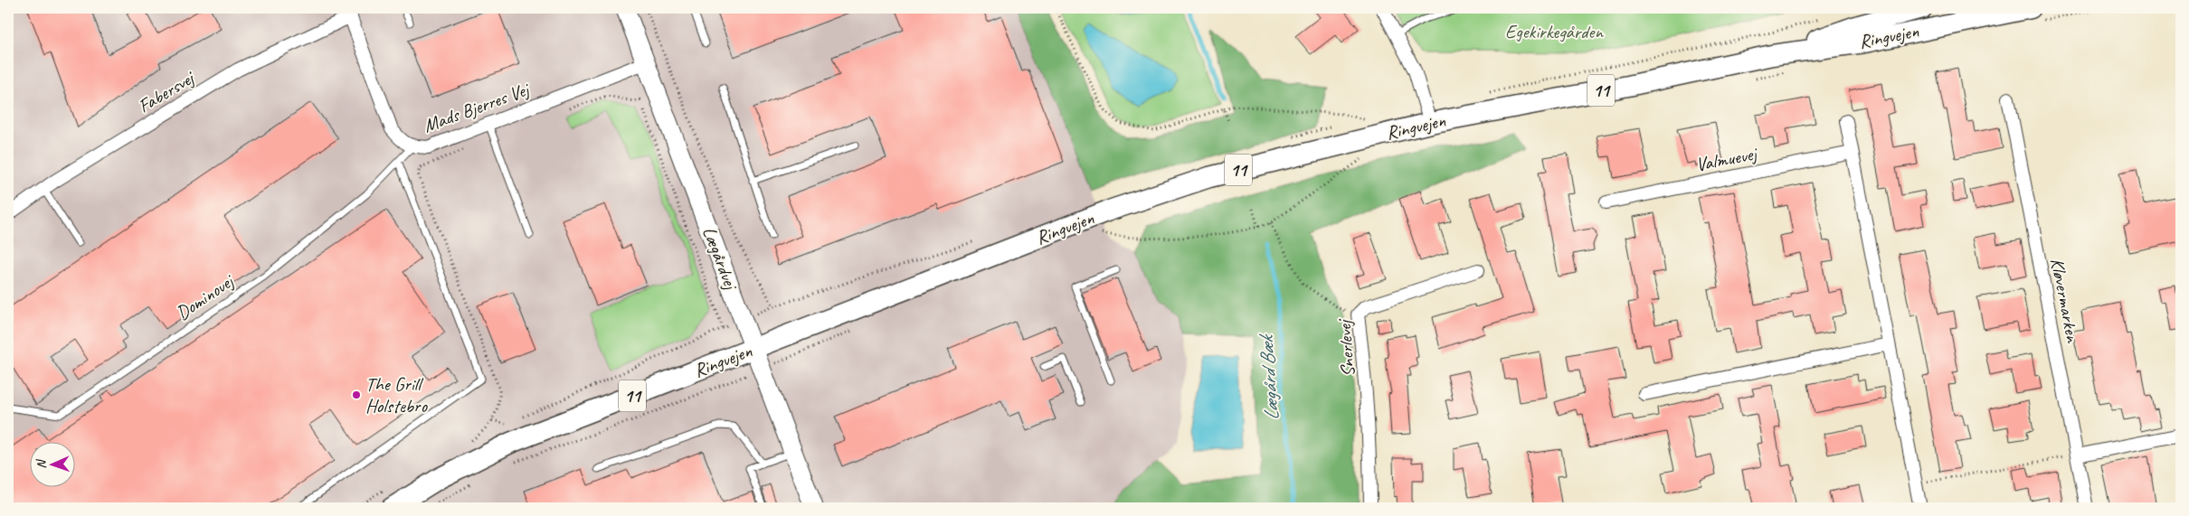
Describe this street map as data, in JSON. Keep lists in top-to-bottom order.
{
  "streets": {
    "main road": ["Ringvejen", "11"],
    "street": [
      "Fabersvej",
      "Mads Bjerres Vej",
      "Valmuevej",
      "Lægårdvej",
      "Kløvermarken",
      "Snerlevej"
    ],
    "lane": ["Dominovej"]
  },
  "crossings": [
    ["Ringvejen", "Lægårdvej"],
    ["Fabersvej", "Mads Bjerres Vej"],
    ["Mads Bjerres Vej", "Lægårdvej"],
    ["Mads Bjerres Vej", "Dominovej"]
  ],
  "water": ["Lægård Bæk"],
  "parks": ["Egekirkegården"],
  "places": ["The Grill Holstebro"],
  "north": "left"
}
